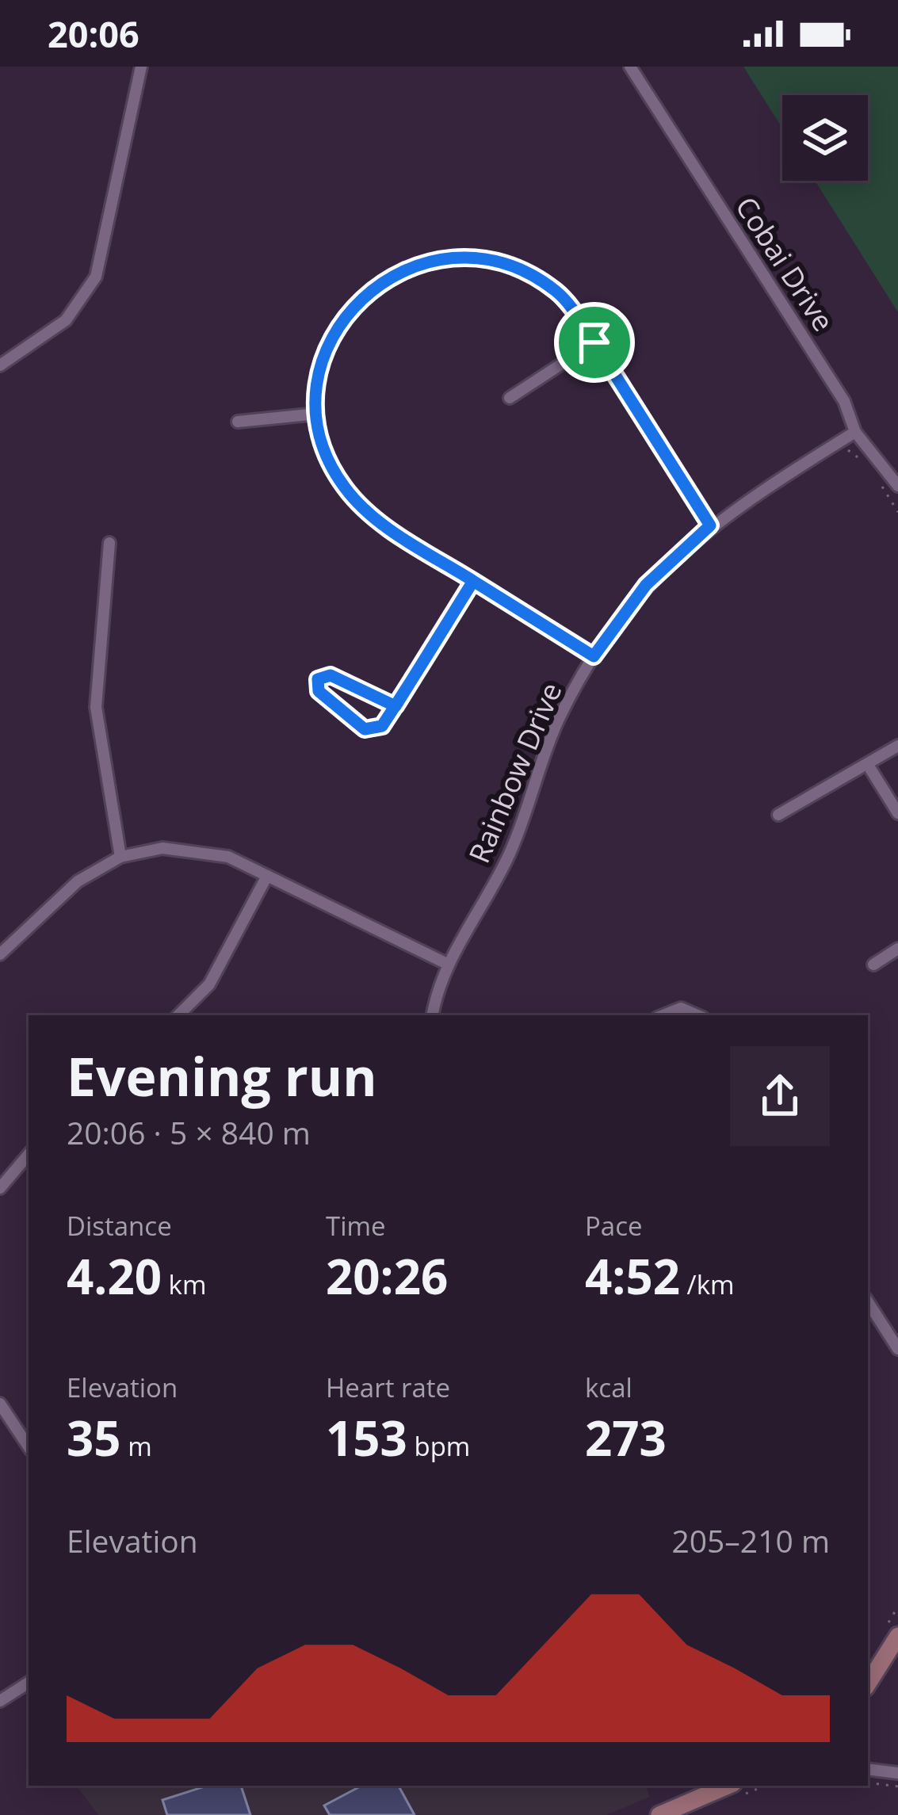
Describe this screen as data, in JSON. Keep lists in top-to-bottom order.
{
  "streets": {
    "street": ["Cobai Drive", "Rainbow Drive"]
  },
  "crossings": [
    ["Cobai Drive", "Rainbow Drive"]
  ],
  "page": {
    "status": "20:06",
    "heading": ["Evening run", "20:06 · 5 × 840 m"],
    "stats": [
      ["Distance", "4.20 km"],
      ["Time", "20:26"],
      ["Pace", "4:52 /km"],
      ["Elevation", "35 m"],
      ["Heart rate", "153 bpm"],
      ["kcal", "273"]
    ],
    "chart": ["Elevation", "205–210 m"]
  }
}
